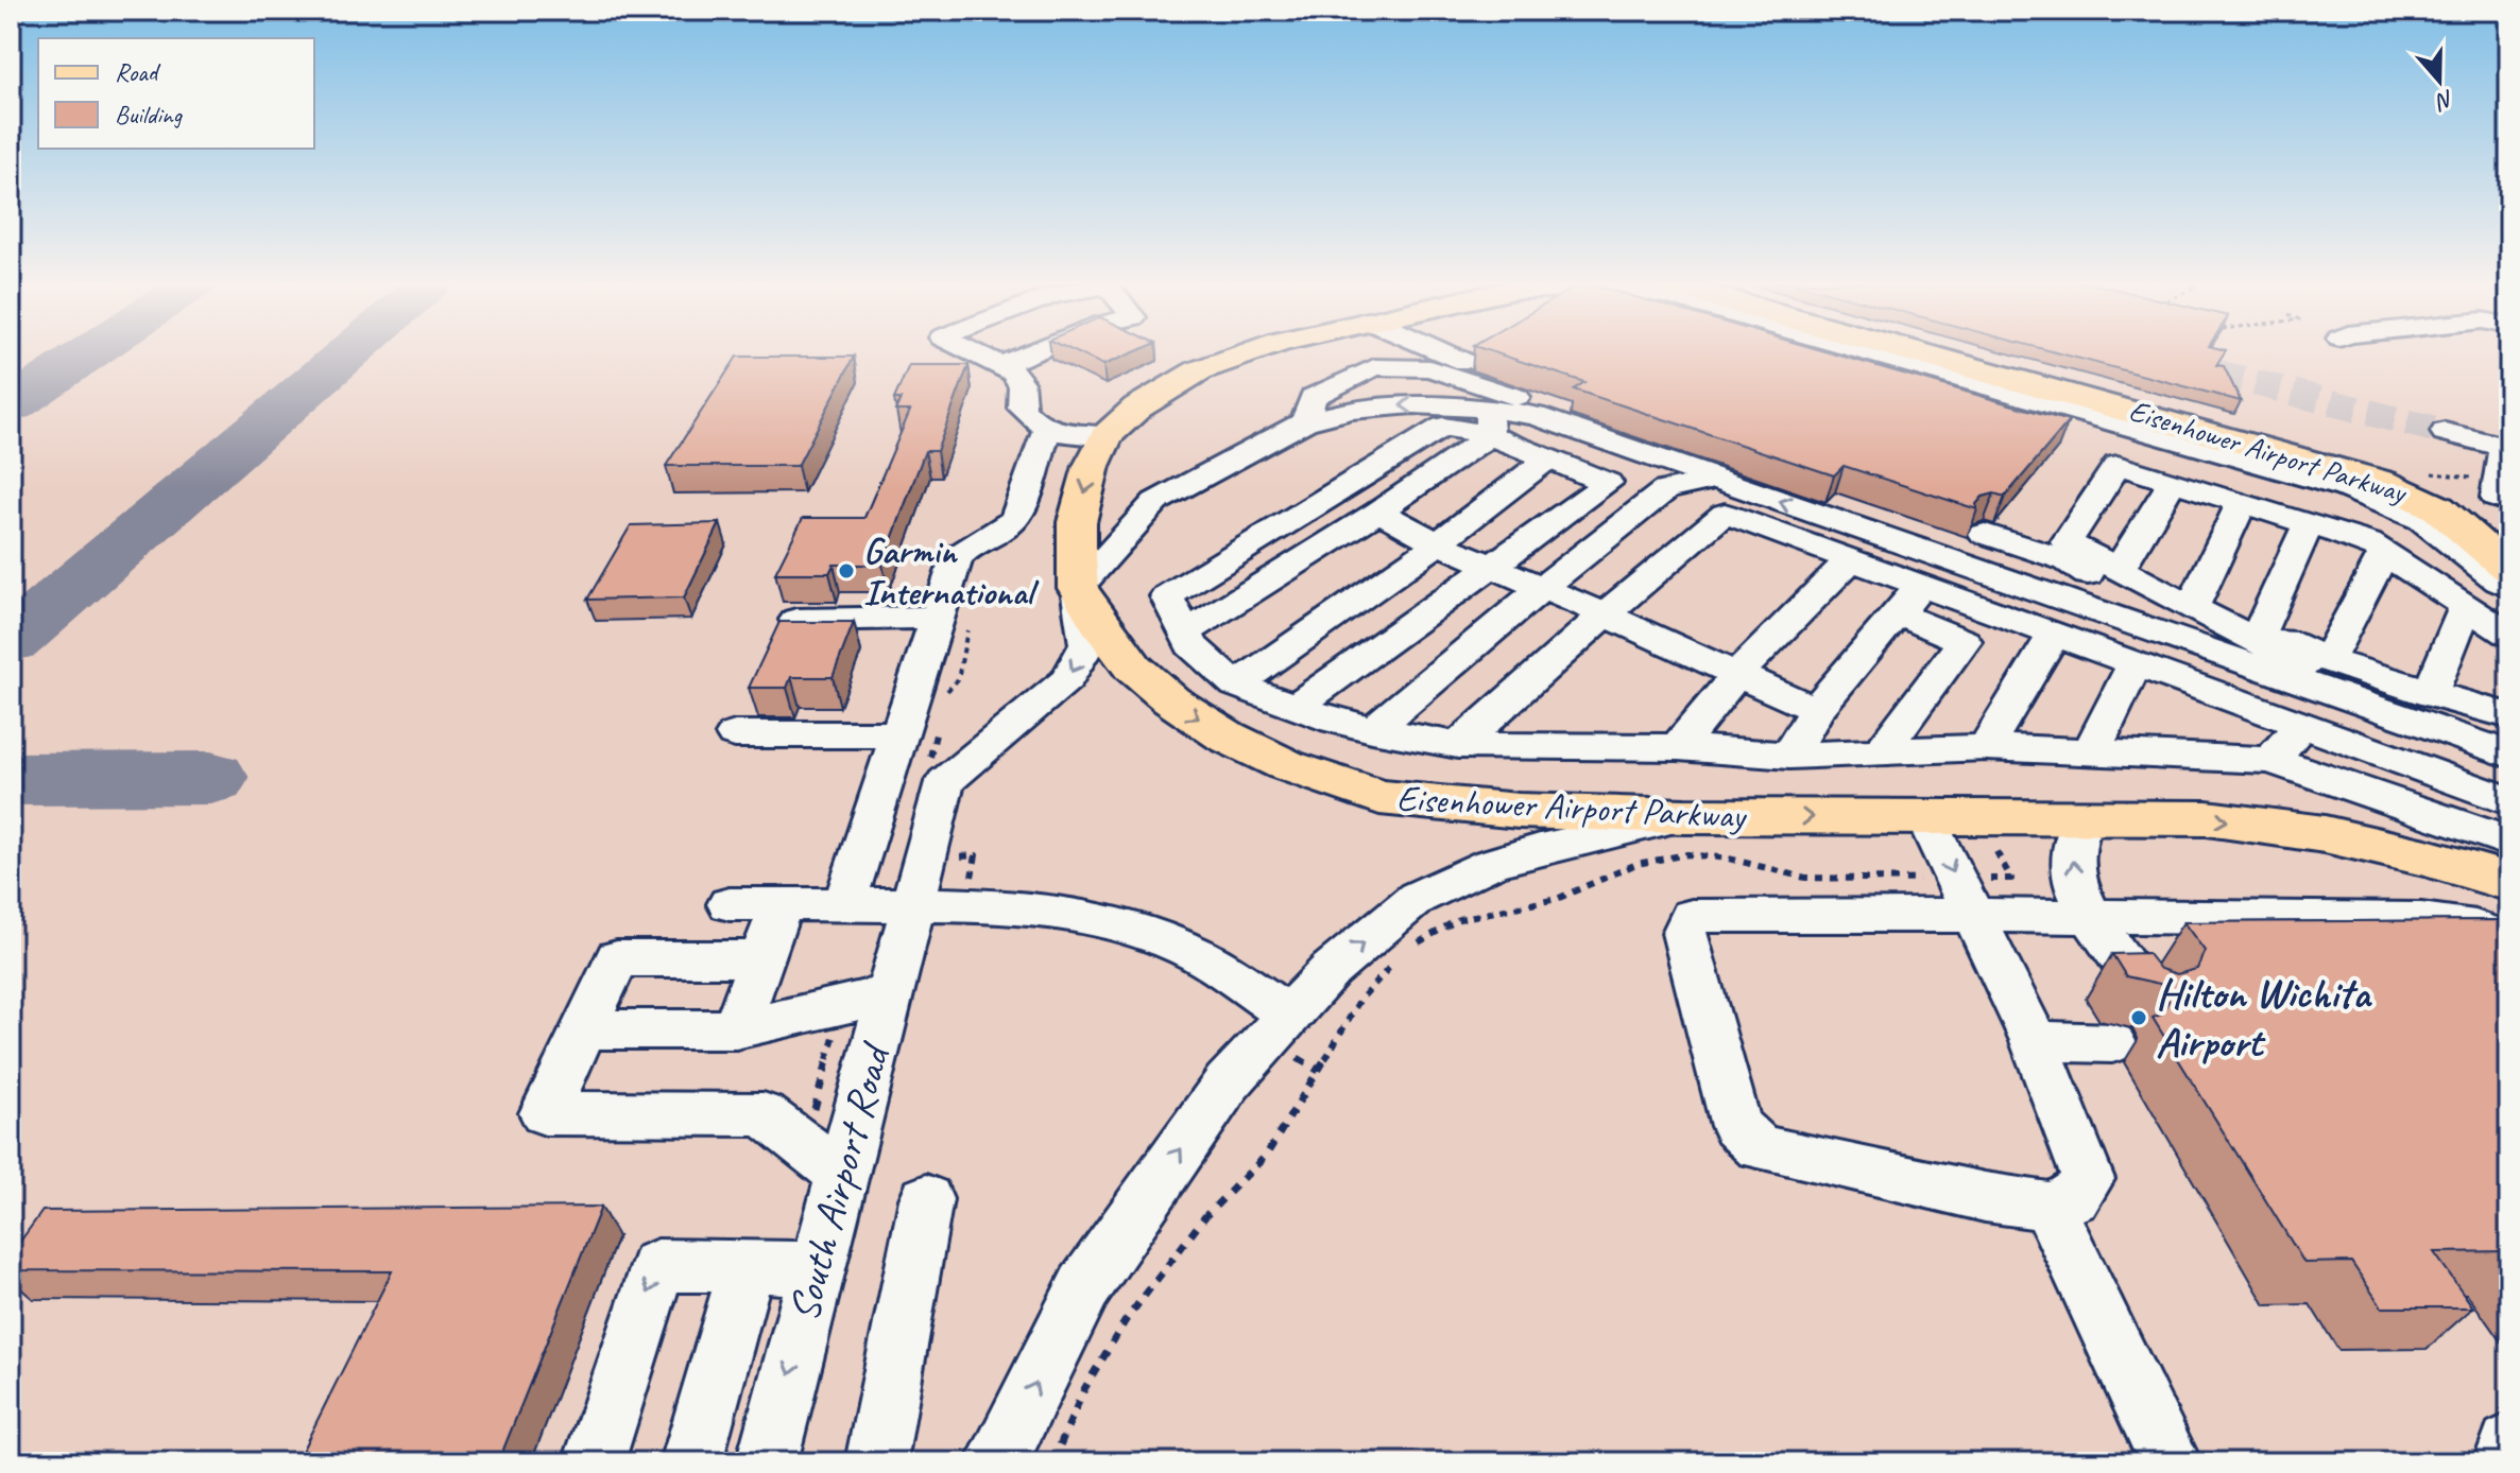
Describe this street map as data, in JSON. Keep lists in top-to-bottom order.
{
  "streets": {
    "main road": ["Eisenhower Airport Parkway"],
    "street": ["South Airport Road"]
  },
  "crossings": [
    ["Eisenhower Airport Parkway", "South Airport Road"]
  ],
  "places": ["Garmin International", "Hilton Wichita Airport"],
  "legend": ["Road", "Building"],
  "north": "bottom"
}
